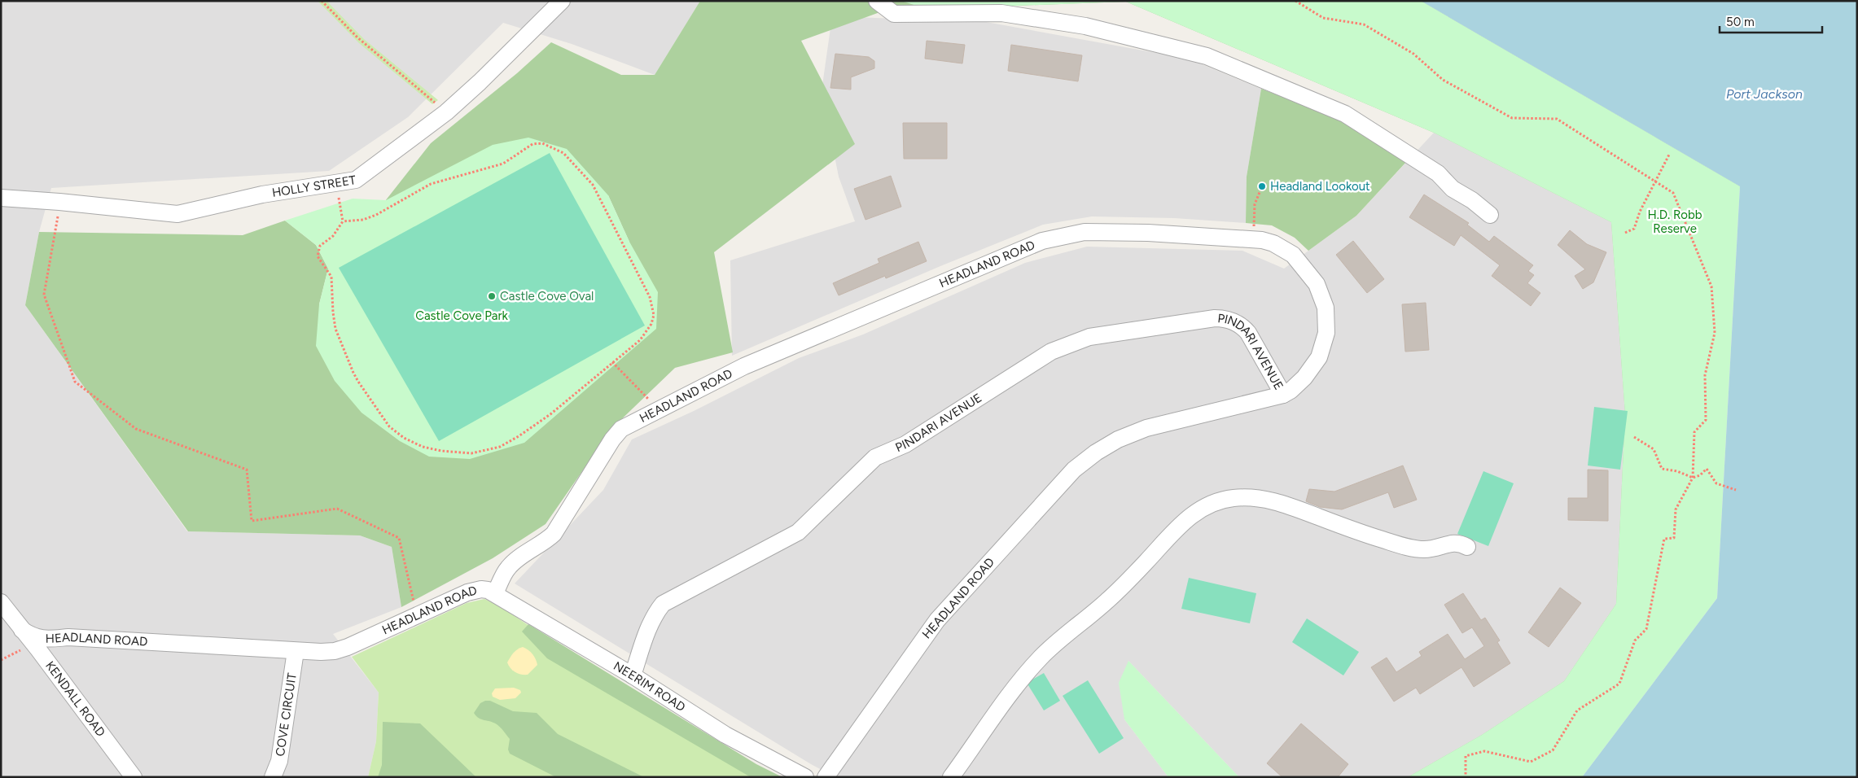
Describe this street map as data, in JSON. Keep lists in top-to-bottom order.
{
  "streets": {
    "street": [
      "HOLLY STREET",
      "HEADLAND ROAD",
      "PINDARI AVENUE",
      "NEERIM ROAD",
      "KENDALL ROAD",
      "COVE CIRCUIT"
    ]
  },
  "crossings": [
    ["HEADLAND ROAD", "PINDARI AVENUE"],
    ["HEADLAND ROAD", "NEERIM ROAD"],
    ["HEADLAND ROAD", "KENDALL ROAD"],
    ["HEADLAND ROAD", "COVE CIRCUIT"],
    ["PINDARI AVENUE", "NEERIM ROAD"]
  ],
  "water": ["Port Jackson"],
  "parks": ["H.D. Robb Reserve", "Castle Cove Park"],
  "places": ["Headland Lookout", "Castle Cove Oval"],
  "scale_bar": "50 m"
}
